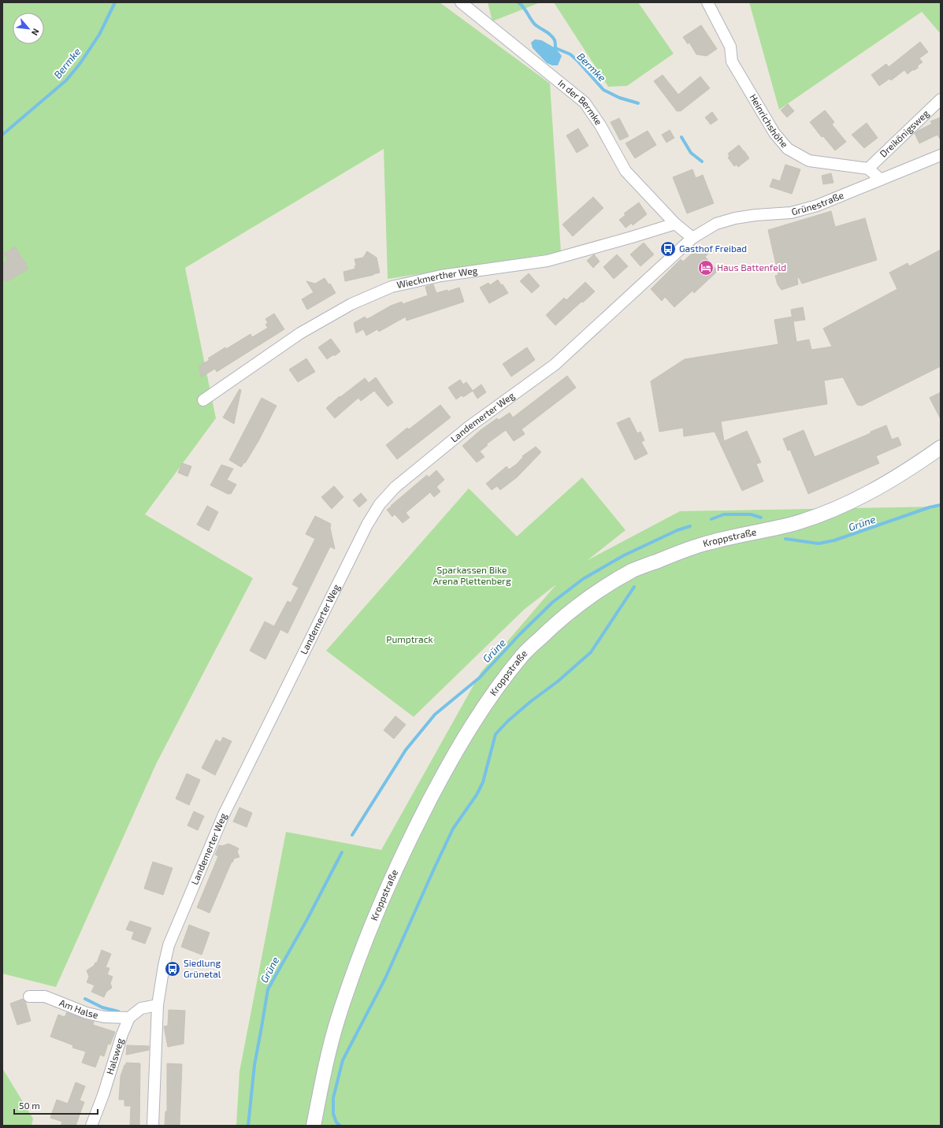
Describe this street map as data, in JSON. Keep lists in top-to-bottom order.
{
  "streets": {
    "street": [
      "In der Bermke",
      "Heinrichshöhe",
      "Dreikönigsweg",
      "Grünestraße",
      "Wieckmerther Weg",
      "Landemerter Weg",
      "Kroppstraße",
      "Am Halse",
      "Halsweg"
    ]
  },
  "crossings": [
    ["In der Bermke", "Wieckmerther Weg"],
    ["Heinrichshöhe", "Dreikönigsweg"],
    ["Grünestraße", "Landemerter Weg"],
    ["Landemerter Weg", "Halsweg"],
    ["Am Halse", "Halsweg"]
  ],
  "water": ["Bermke", "Grüne"],
  "parks": ["Sparkassen Bike Arena Plettenberg", "Pumptrack"],
  "places": {
    "bus stop": ["Gasthof Freibad", "Siedlung Grünetal"],
    "hotel": ["Haus Battenfeld"]
  },
  "scale_bar": "50 m",
  "north": "bottom right"
}
